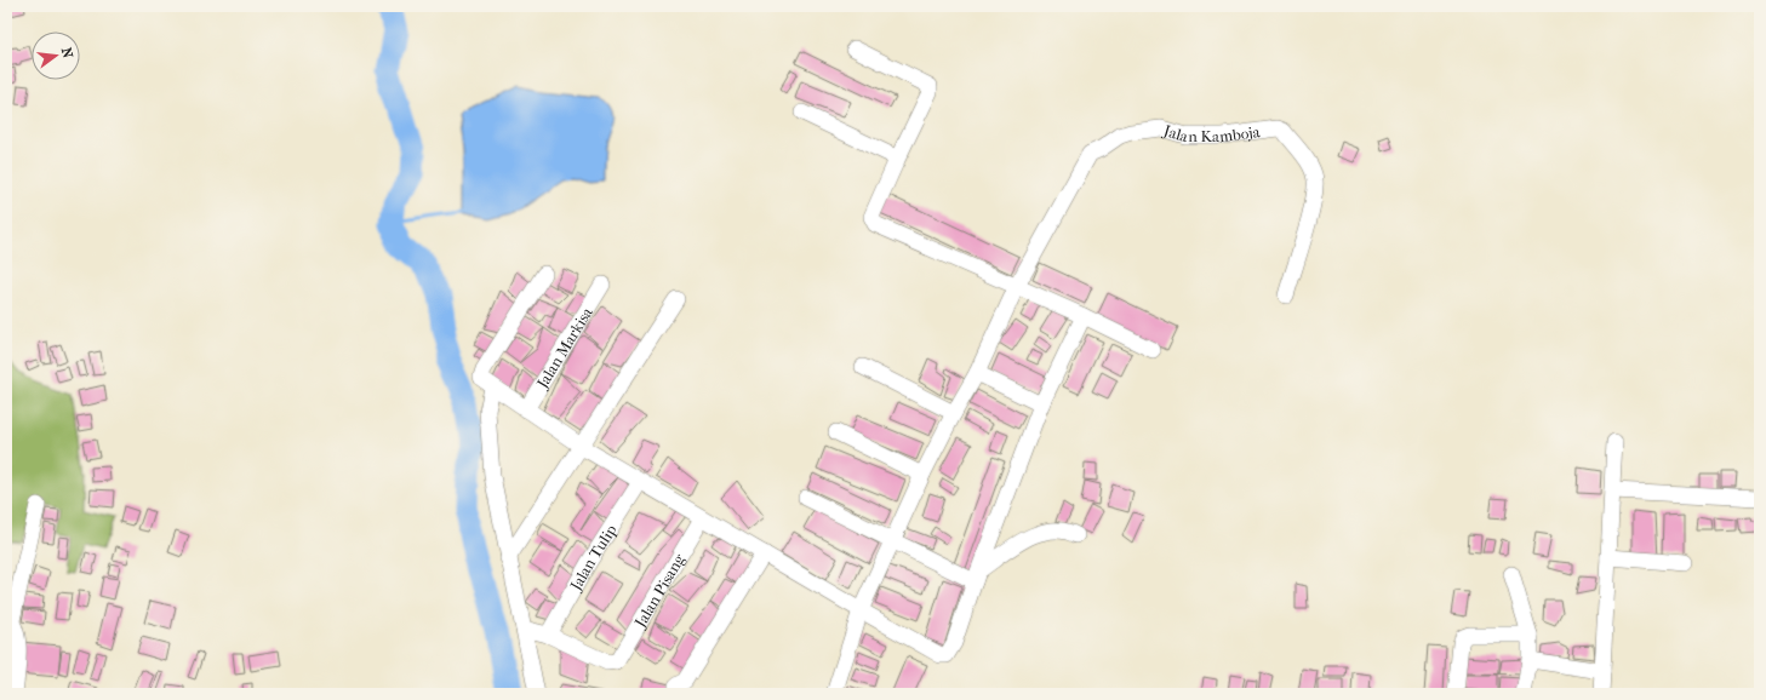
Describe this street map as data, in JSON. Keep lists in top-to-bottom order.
{
  "streets": {
    "street": [
      "Jalan Kamboja",
      "Jalan Markisa",
      "Jalan Tulip",
      "Jalan Pisang"
    ]
  },
  "crossings": [
    ["Jalan Tulip", "Jalan Pisang"]
  ],
  "north": "right"
}
